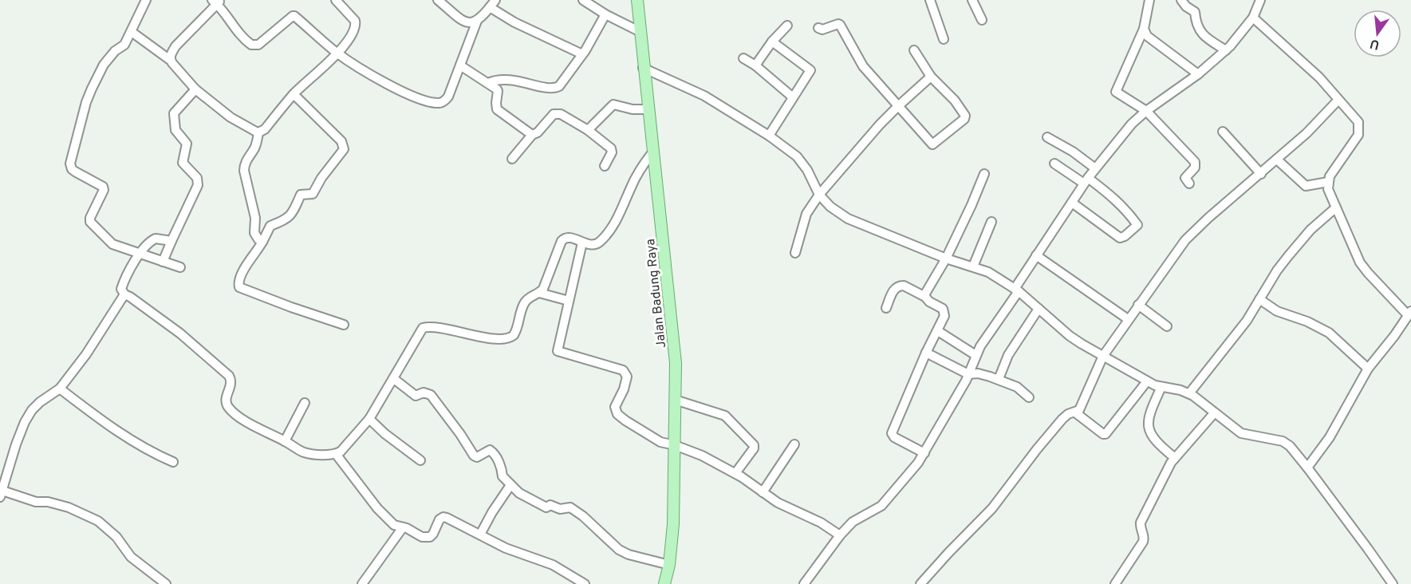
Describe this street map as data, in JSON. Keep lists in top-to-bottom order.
{
  "streets": {
    "main road": ["Jalan Badung Raya"]
  },
  "north": "bottom"
}
